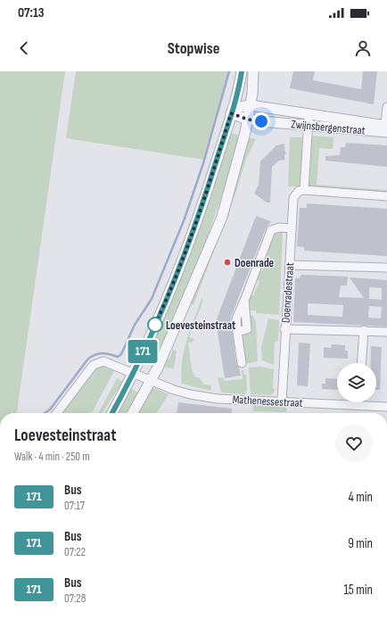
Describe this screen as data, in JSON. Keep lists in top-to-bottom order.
{
  "streets": {
    "street": ["Zwijnsbergenstraat", "Doenradestraat", "Mathenessestraat"]
  },
  "crossings": [
    ["Doenradestraat", "Mathenessestraat"]
  ],
  "places": ["Doenrade", "Loevesteinstraat"],
  "lines": ["bus line 171"],
  "page": {
    "status": "07:13",
    "header": "Stopwise",
    "on_map": "171",
    "heading": ["Loevesteinstraat", "Walk · 4 min · 250 m"],
    "list": [
      {
        "mark": "171",
        "name": "Bus",
        "note": "07:17",
        "value": "4 min"
      },
      {
        "mark": "171",
        "name": "Bus",
        "note": "07:22",
        "value": "9 min"
      },
      {
        "mark": "171",
        "name": "Bus",
        "note": "07:28",
        "value": "15 min"
      }
    ]
  }
}
